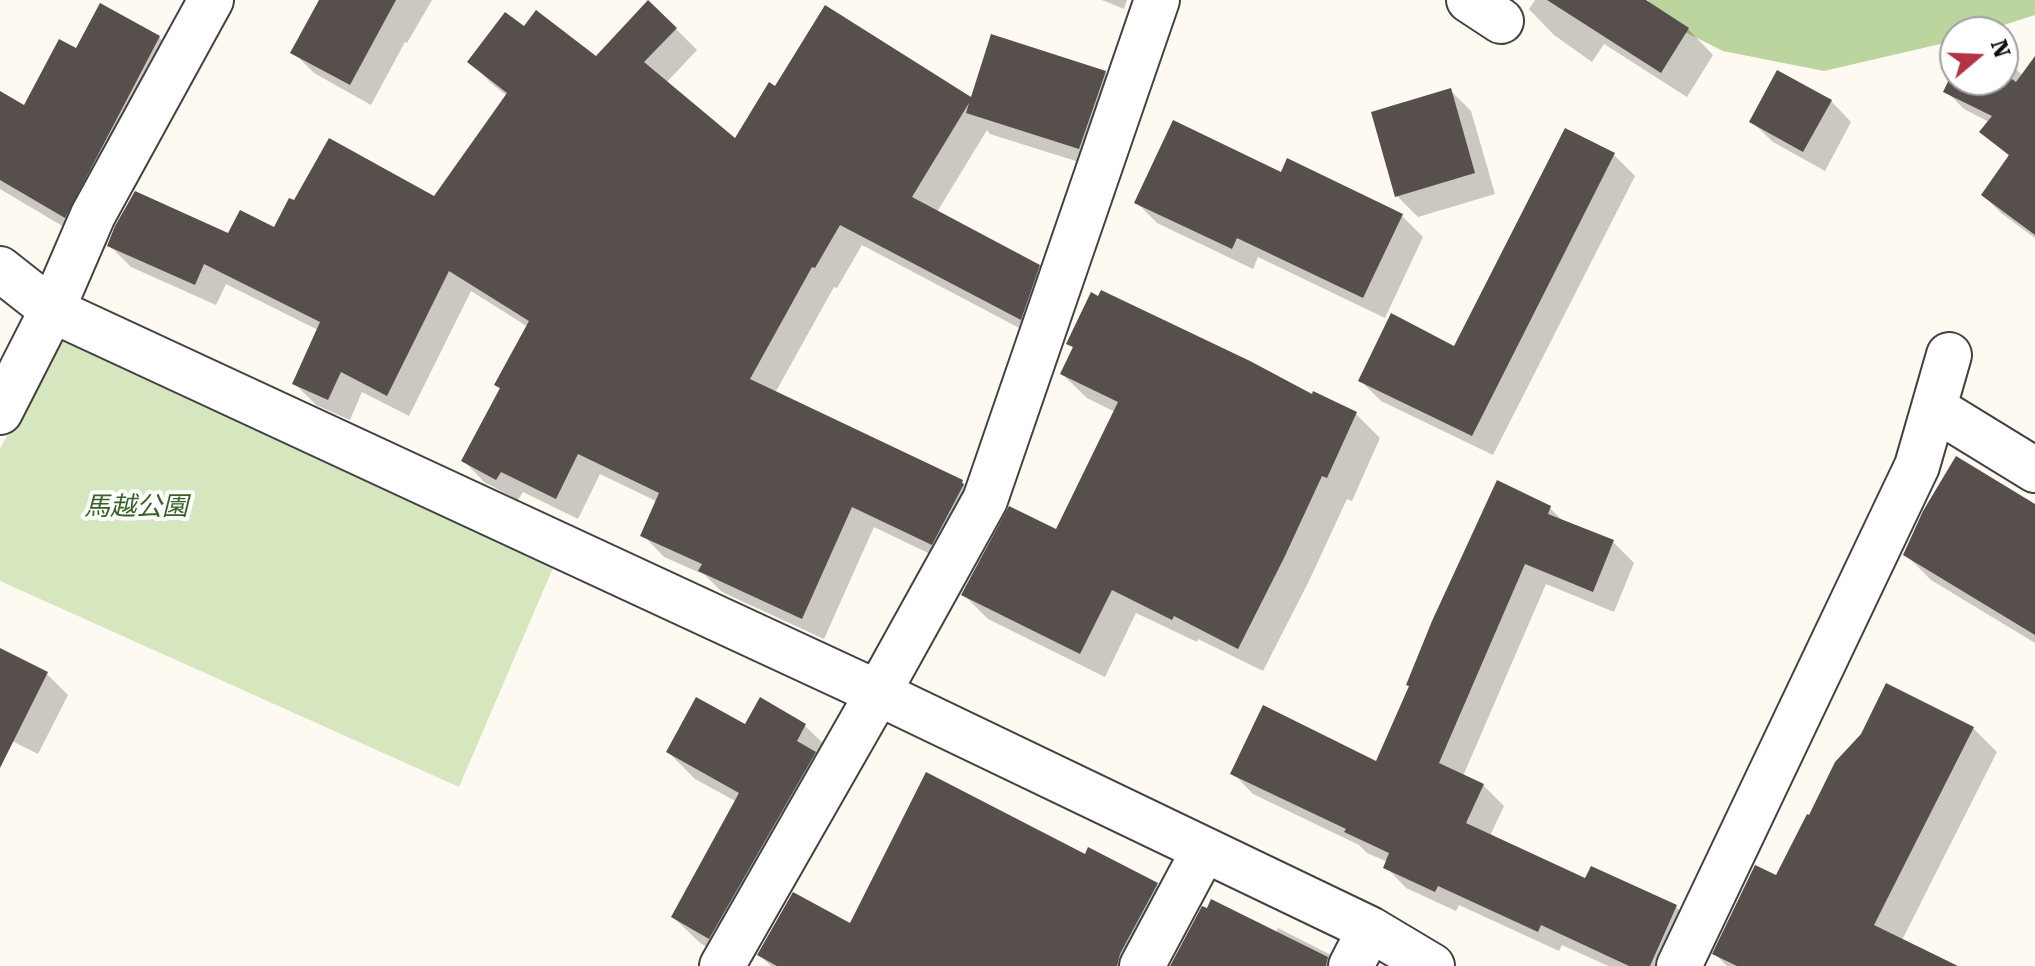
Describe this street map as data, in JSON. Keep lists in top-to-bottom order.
{
  "parks": ["馬越公園"],
  "north": "right"
}
